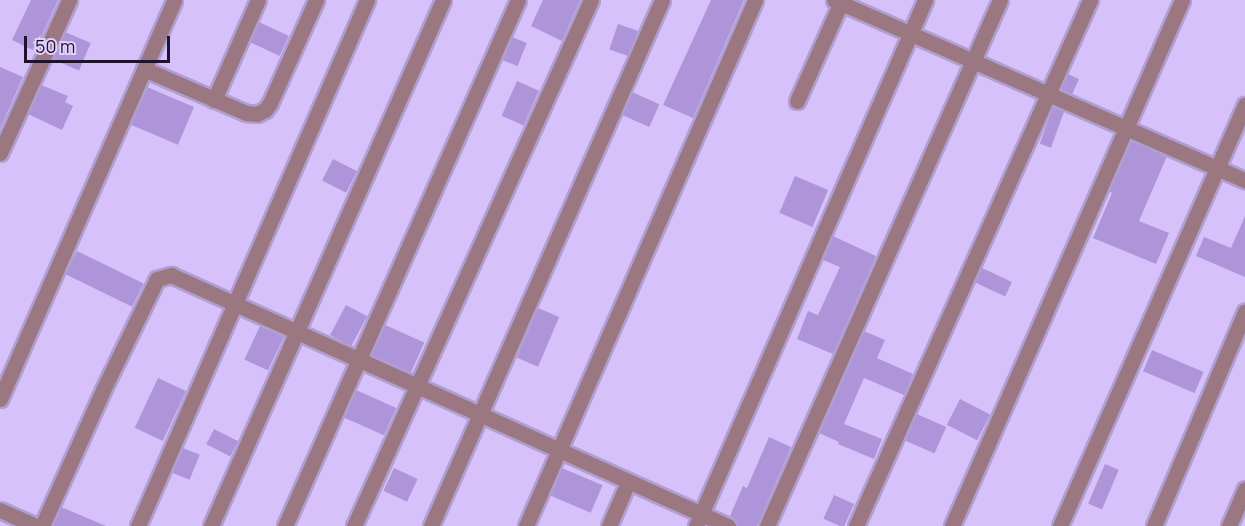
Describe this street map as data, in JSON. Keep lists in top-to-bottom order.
{
  "scale_bar": "50 m"
}
